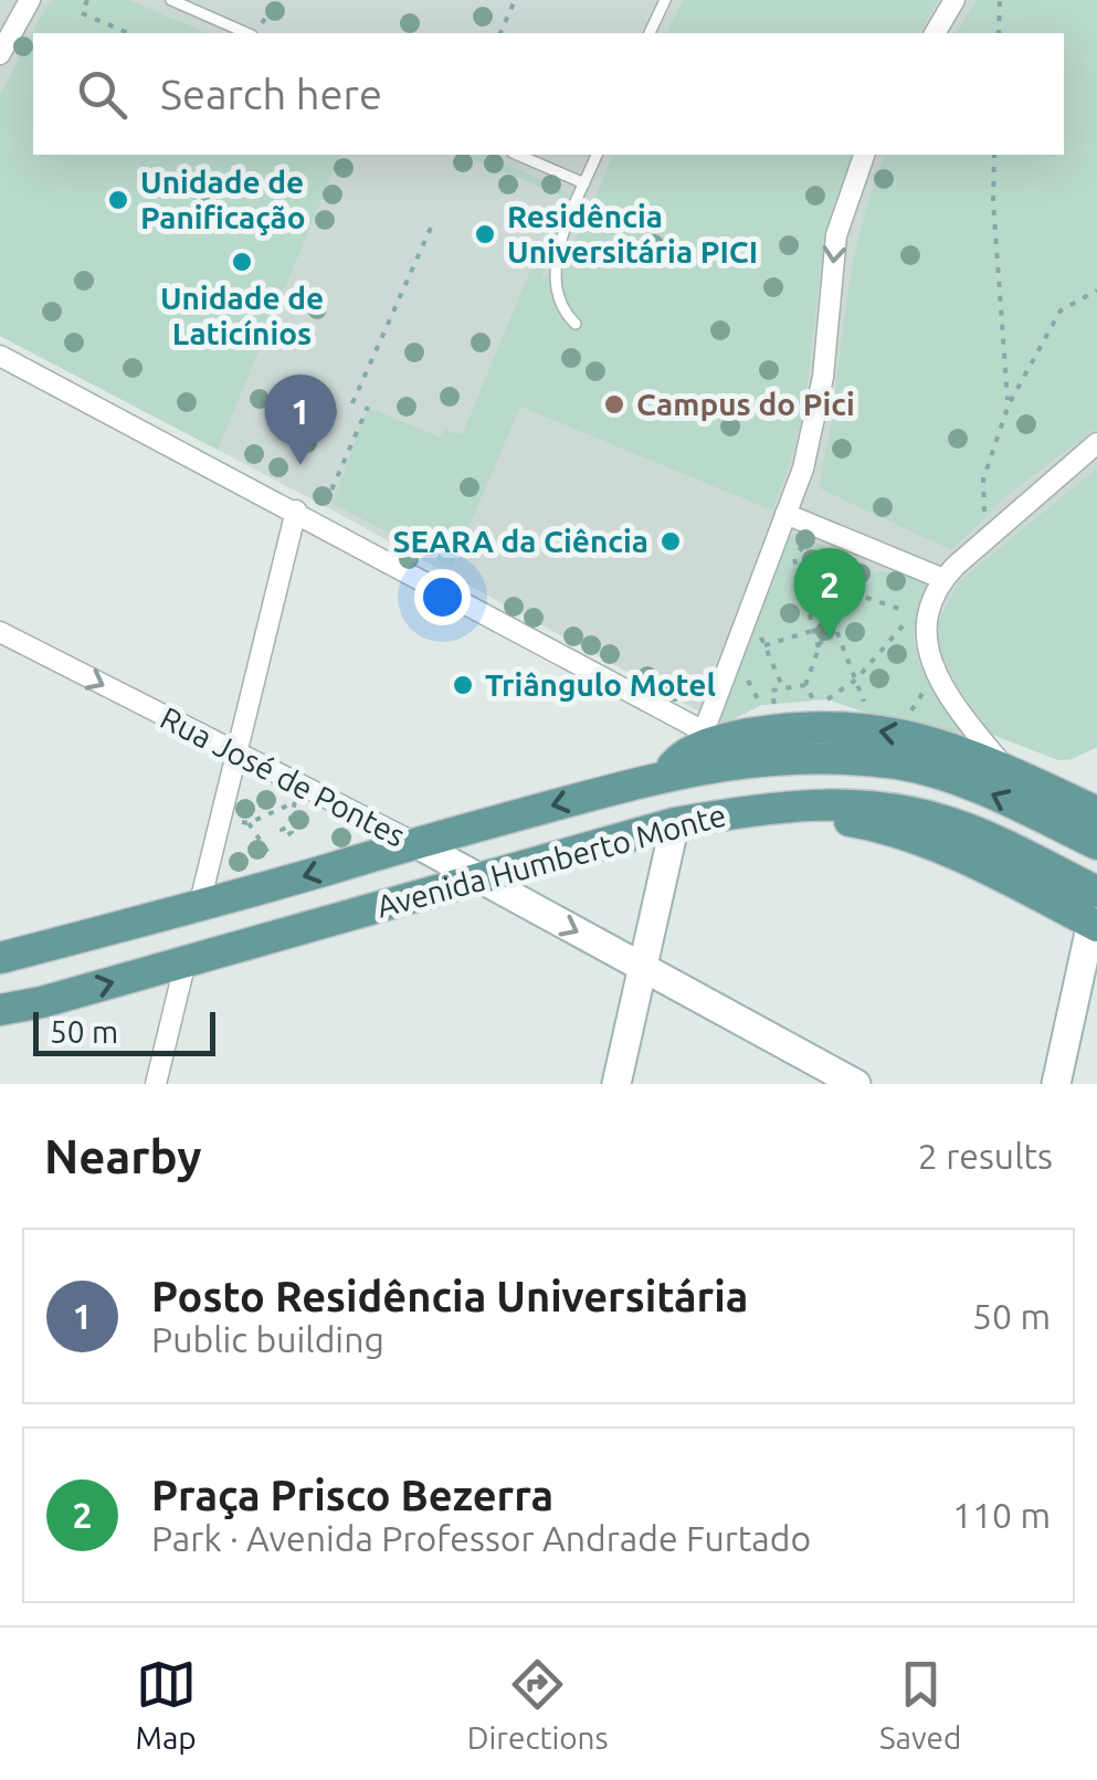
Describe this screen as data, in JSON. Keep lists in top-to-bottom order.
{
  "streets": {
    "main road": ["Avenida Humberto Monte"],
    "street": ["Rua José de Pontes"]
  },
  "crossings": [
    ["Rua José de Pontes", "Avenida Humberto Monte"]
  ],
  "places": [
    "Unidade de Panificação",
    "Residência Universitária PICI",
    "Unidade de Laticínios",
    "Campus do Pici",
    "SEARA da Ciência",
    "Triângulo Motel"
  ],
  "scale_bar": "50 m",
  "page": {
    "search": "Search here",
    "pins": ["1", "2"],
    "scale": "50 m",
    "heading": ["Nearby", "2 results"],
    "list": [
      {
        "mark": "1",
        "name": "Posto Residência Universitária",
        "note": "Public building",
        "value": "50 m"
      },
      {
        "mark": "2",
        "name": "Praça Prisco Bezerra",
        "note": "Park · Avenida Professor Andrade Furtado",
        "value": "110 m"
      }
    ],
    "nav": ["Map", "Directions", "Saved"]
  }
}
